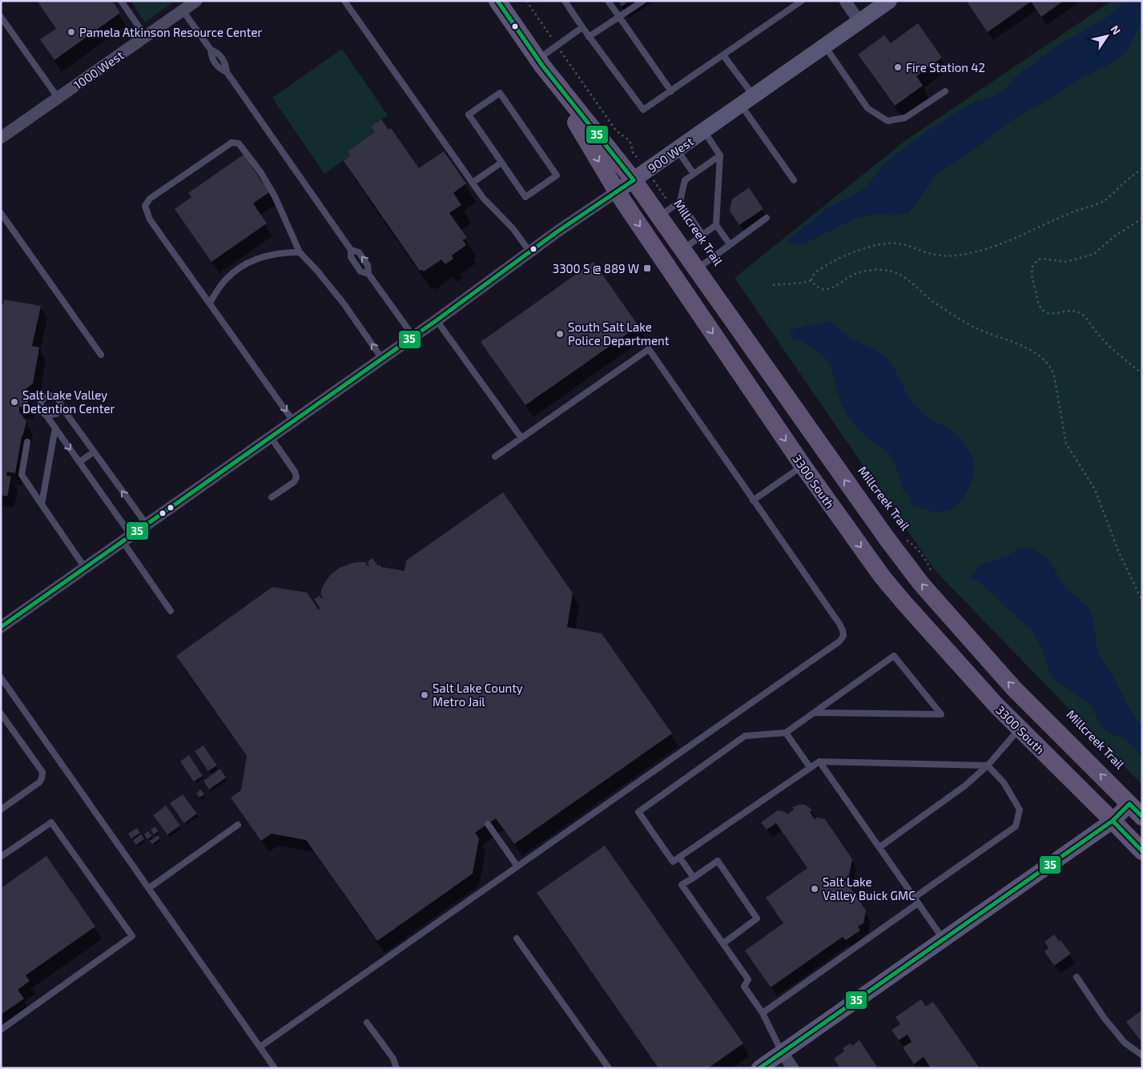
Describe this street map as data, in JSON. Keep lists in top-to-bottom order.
{
  "streets": {
    "main road": ["3300 South"],
    "street": ["1000 West", "900 West"],
    "path": ["Millcreek Trail"]
  },
  "crossings": [
    ["900 West", "3300 South"],
    ["Millcreek Trail", "3300 South"]
  ],
  "places": {
    "other": [
      "Pamela Atkinson Resource Center",
      "Fire Station 42",
      "South Salt Lake Police Department",
      "Salt Lake Valley Detention Center",
      "Salt Lake County Metro Jail",
      "Salt Lake Valley Buick GMC"
    ],
    "transit": ["3300 S @ 889 W"]
  },
  "lines": ["transit line 35"],
  "north": "top right"
}
